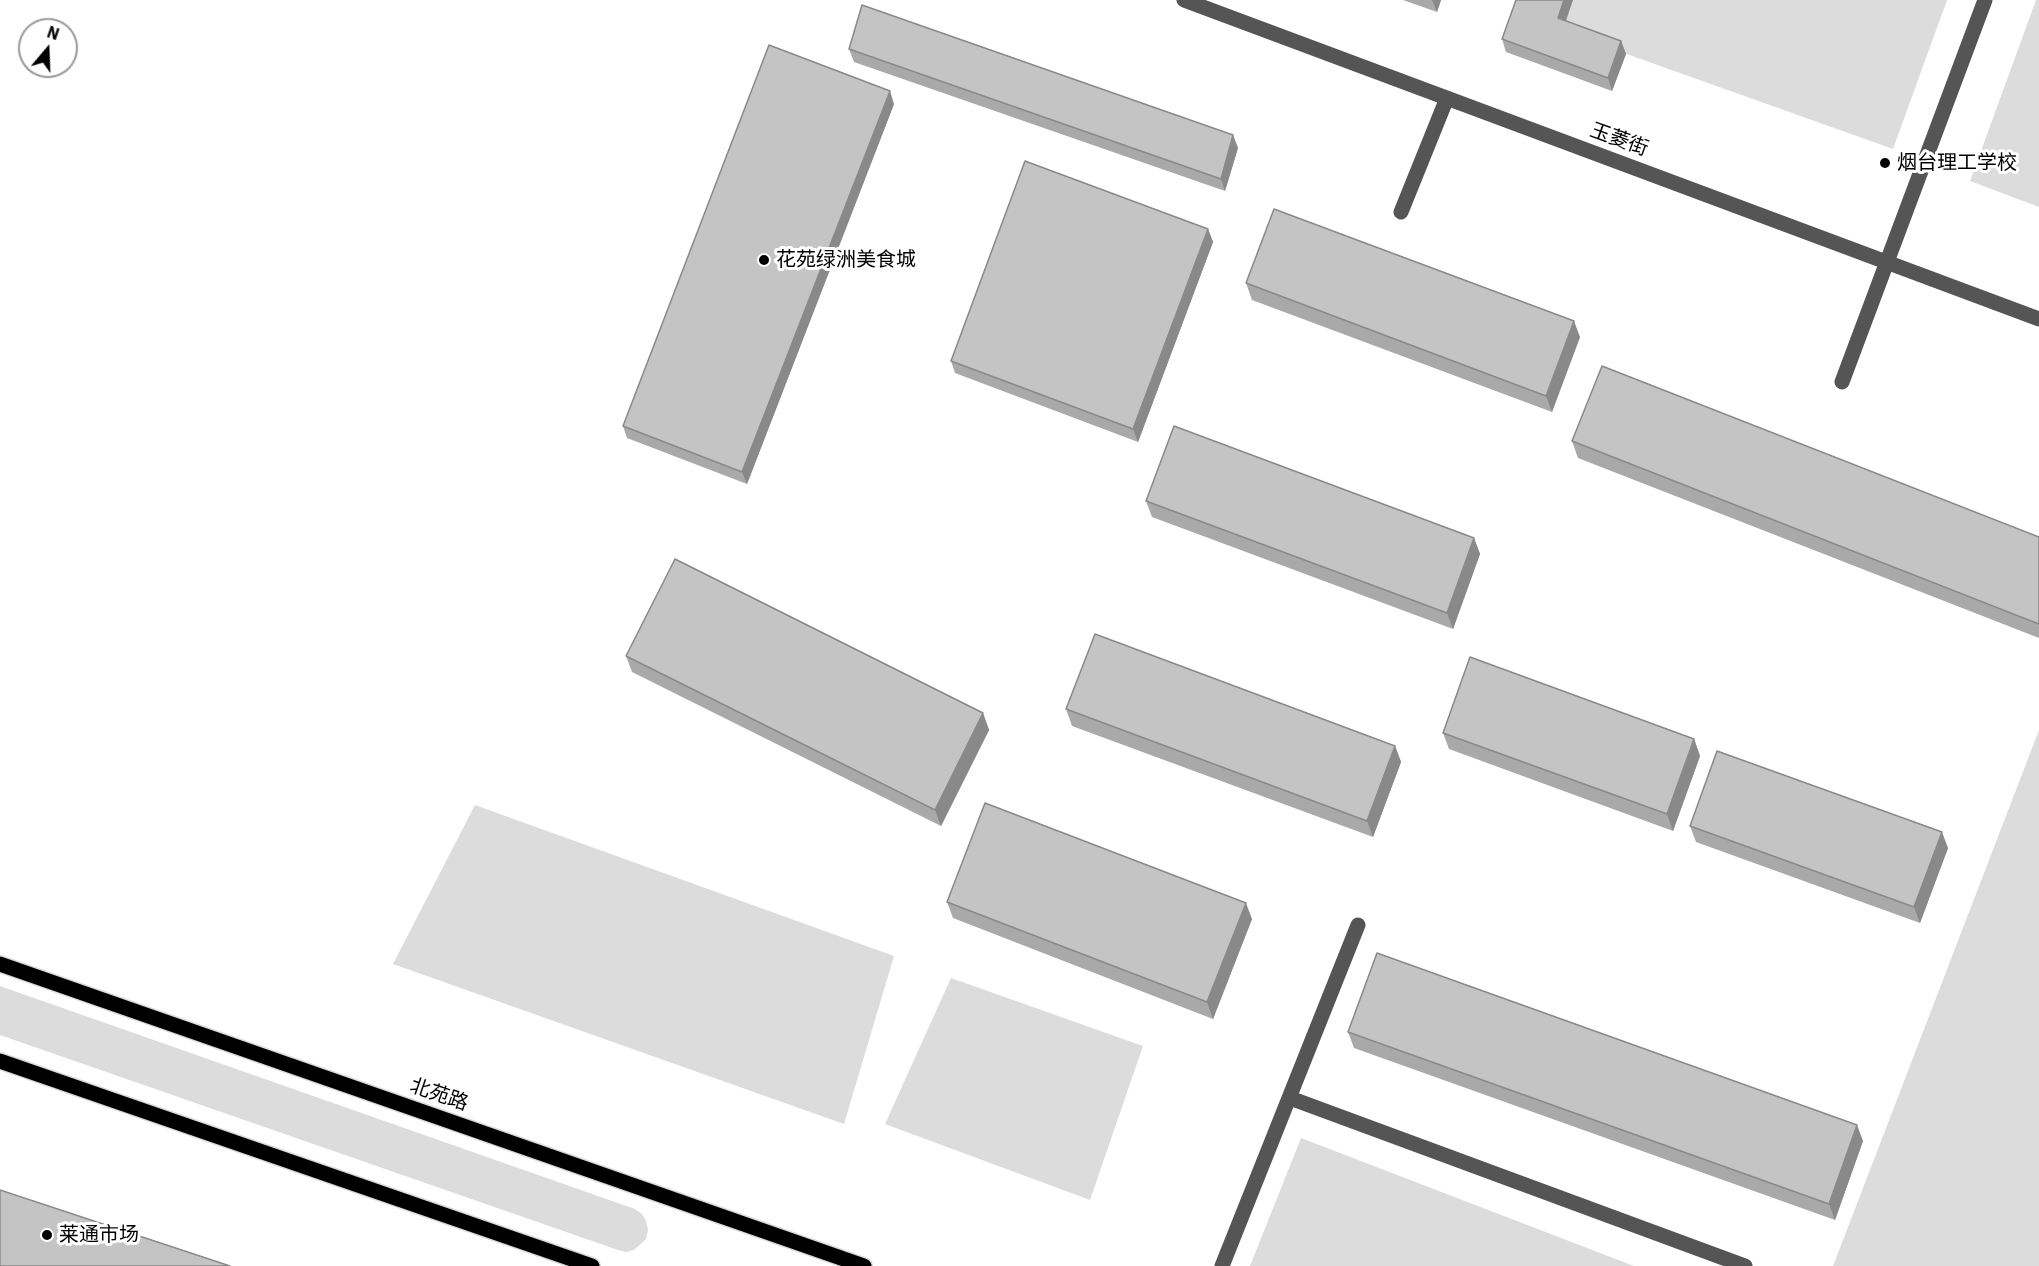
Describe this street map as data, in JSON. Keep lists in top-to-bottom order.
{
  "streets": {
    "main road": ["北苑路"],
    "street": ["玉菱街"]
  },
  "places": ["烟台理工学校", "花苑绿洲美食城", "莱通市场"],
  "north": "top"
}
